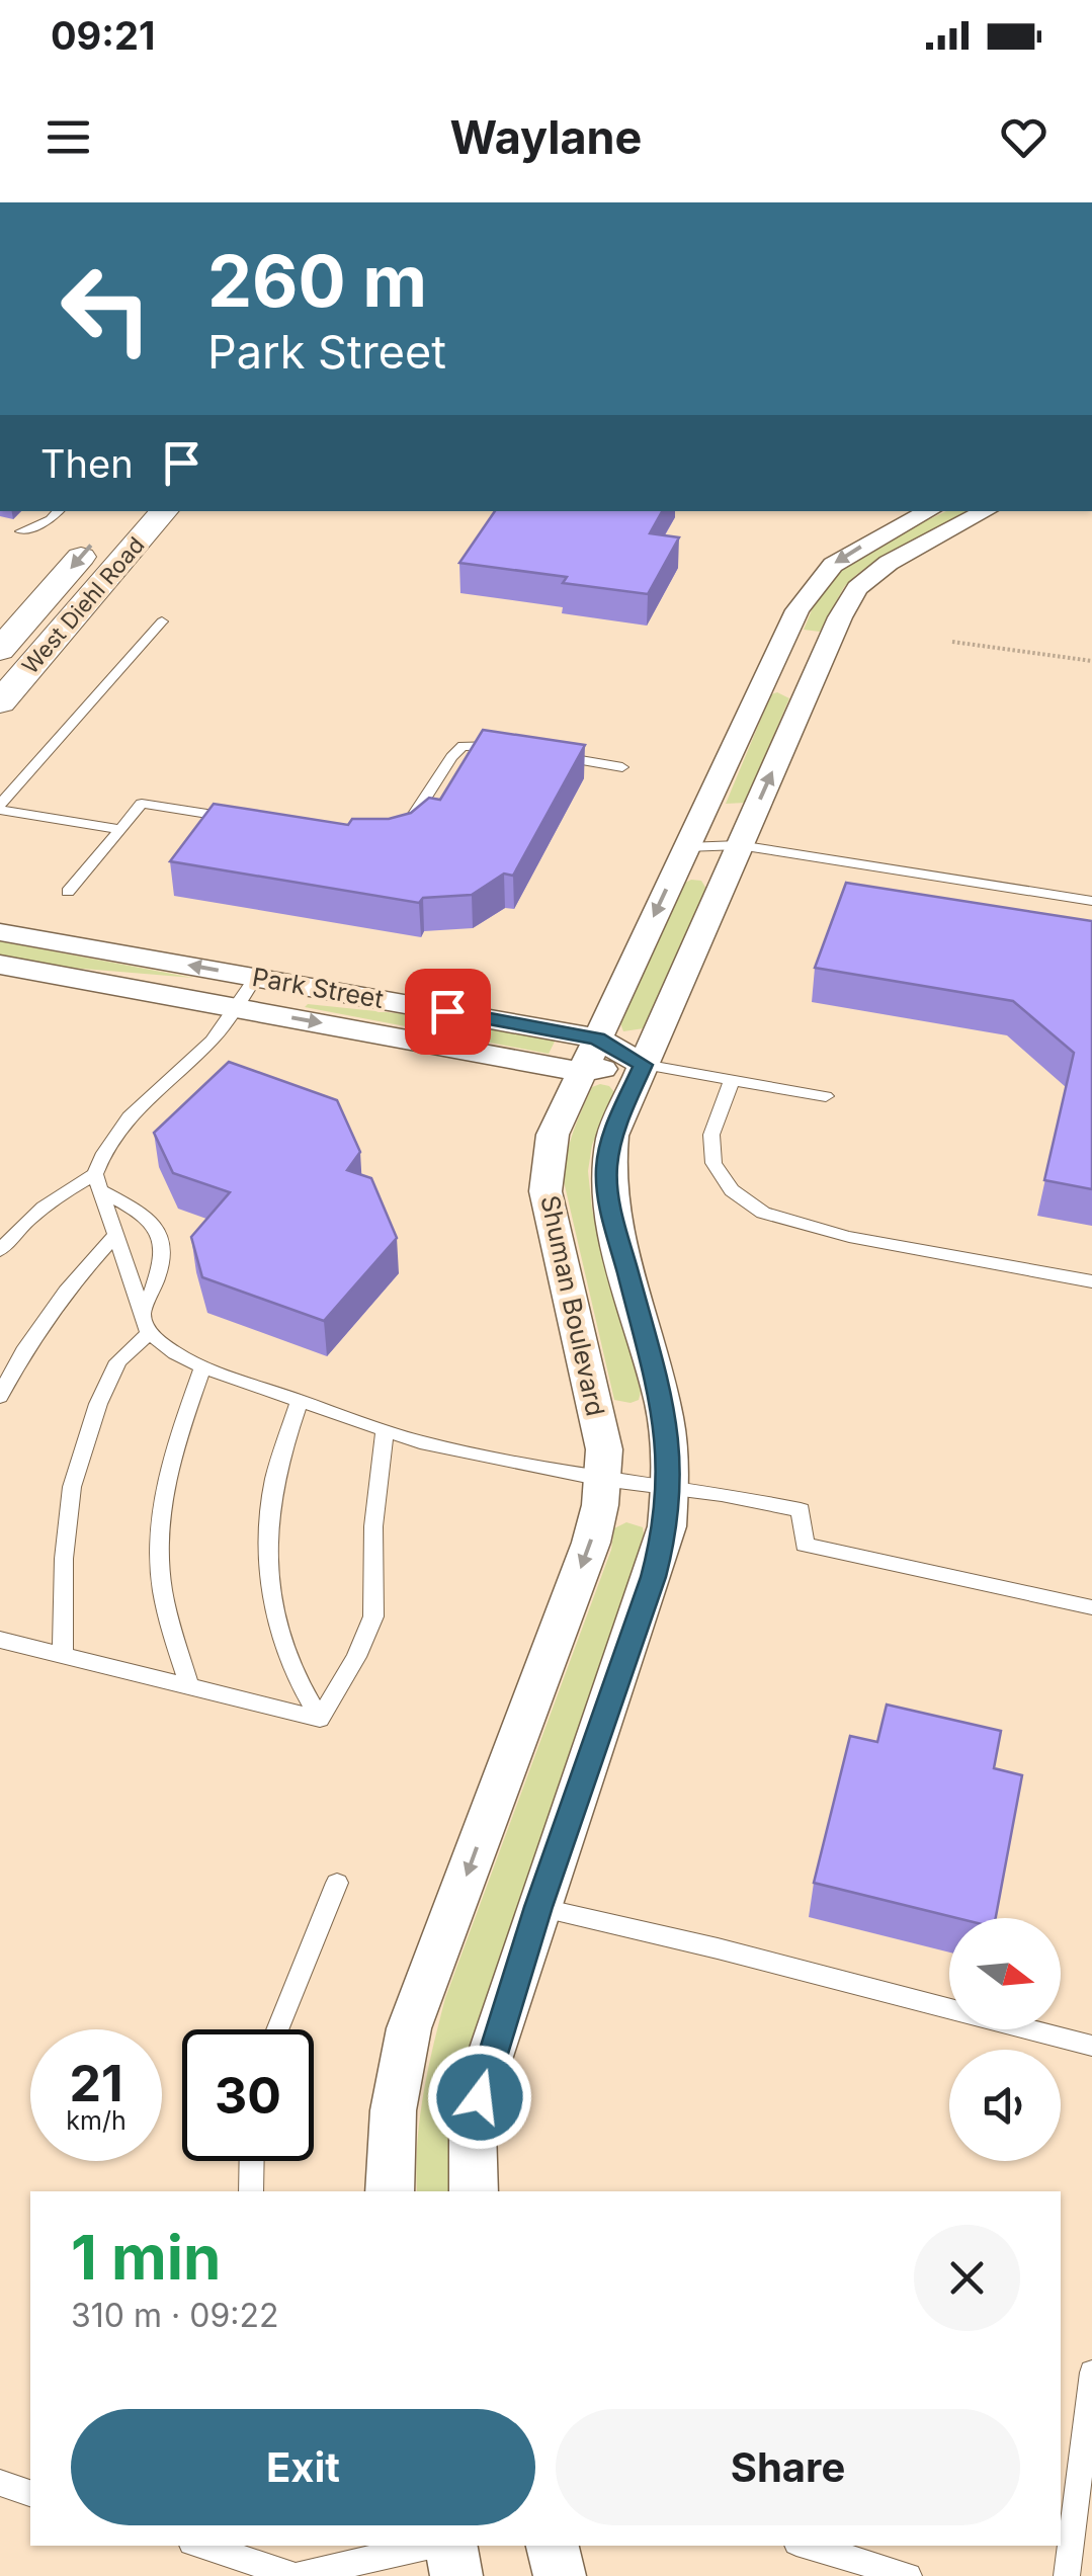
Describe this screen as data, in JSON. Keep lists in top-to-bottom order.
{
  "streets": {
    "street": ["West Diehl Road", "Park Street", "Shuman Boulevard"]
  },
  "crossings": [
    ["Park Street", "Shuman Boulevard"]
  ],
  "north": "right",
  "page": {
    "status": "09:21",
    "header": "Waylane",
    "turn": ["260 m", "Park Street"],
    "then": "Then",
    "speed": "21 km/h",
    "limit": "30",
    "heading": ["1 min", "310 m · 09:22"],
    "buttons": ["Exit", "Share"]
  }
}
